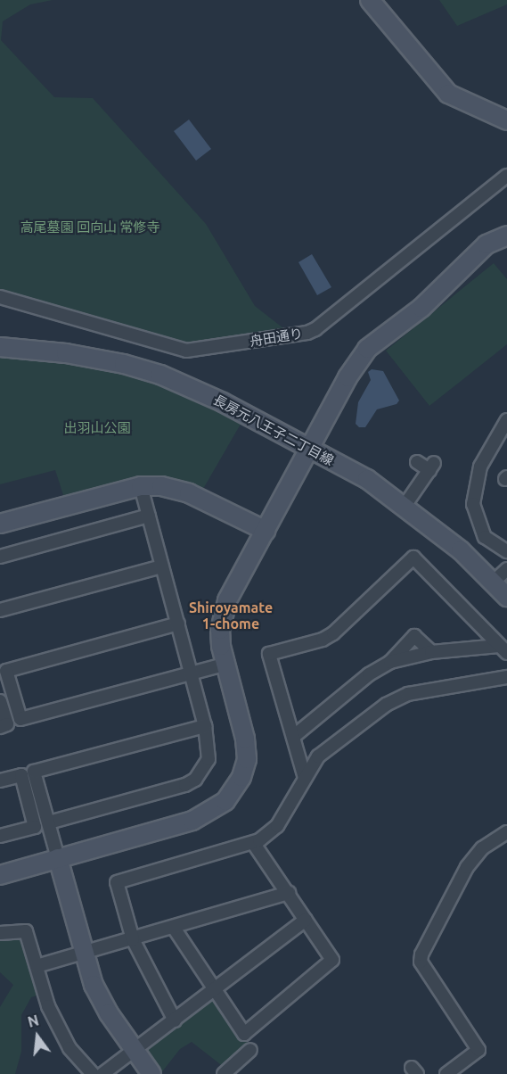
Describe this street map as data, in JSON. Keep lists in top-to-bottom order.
{
  "streets": {
    "street": ["舟田通り", "長房元八王子二丁目線"]
  },
  "districts": ["Shiroyamate 1-chome"],
  "parks": ["高尾墓園 回向山 常修寺", "出羽山公園"],
  "north": "top"
}
